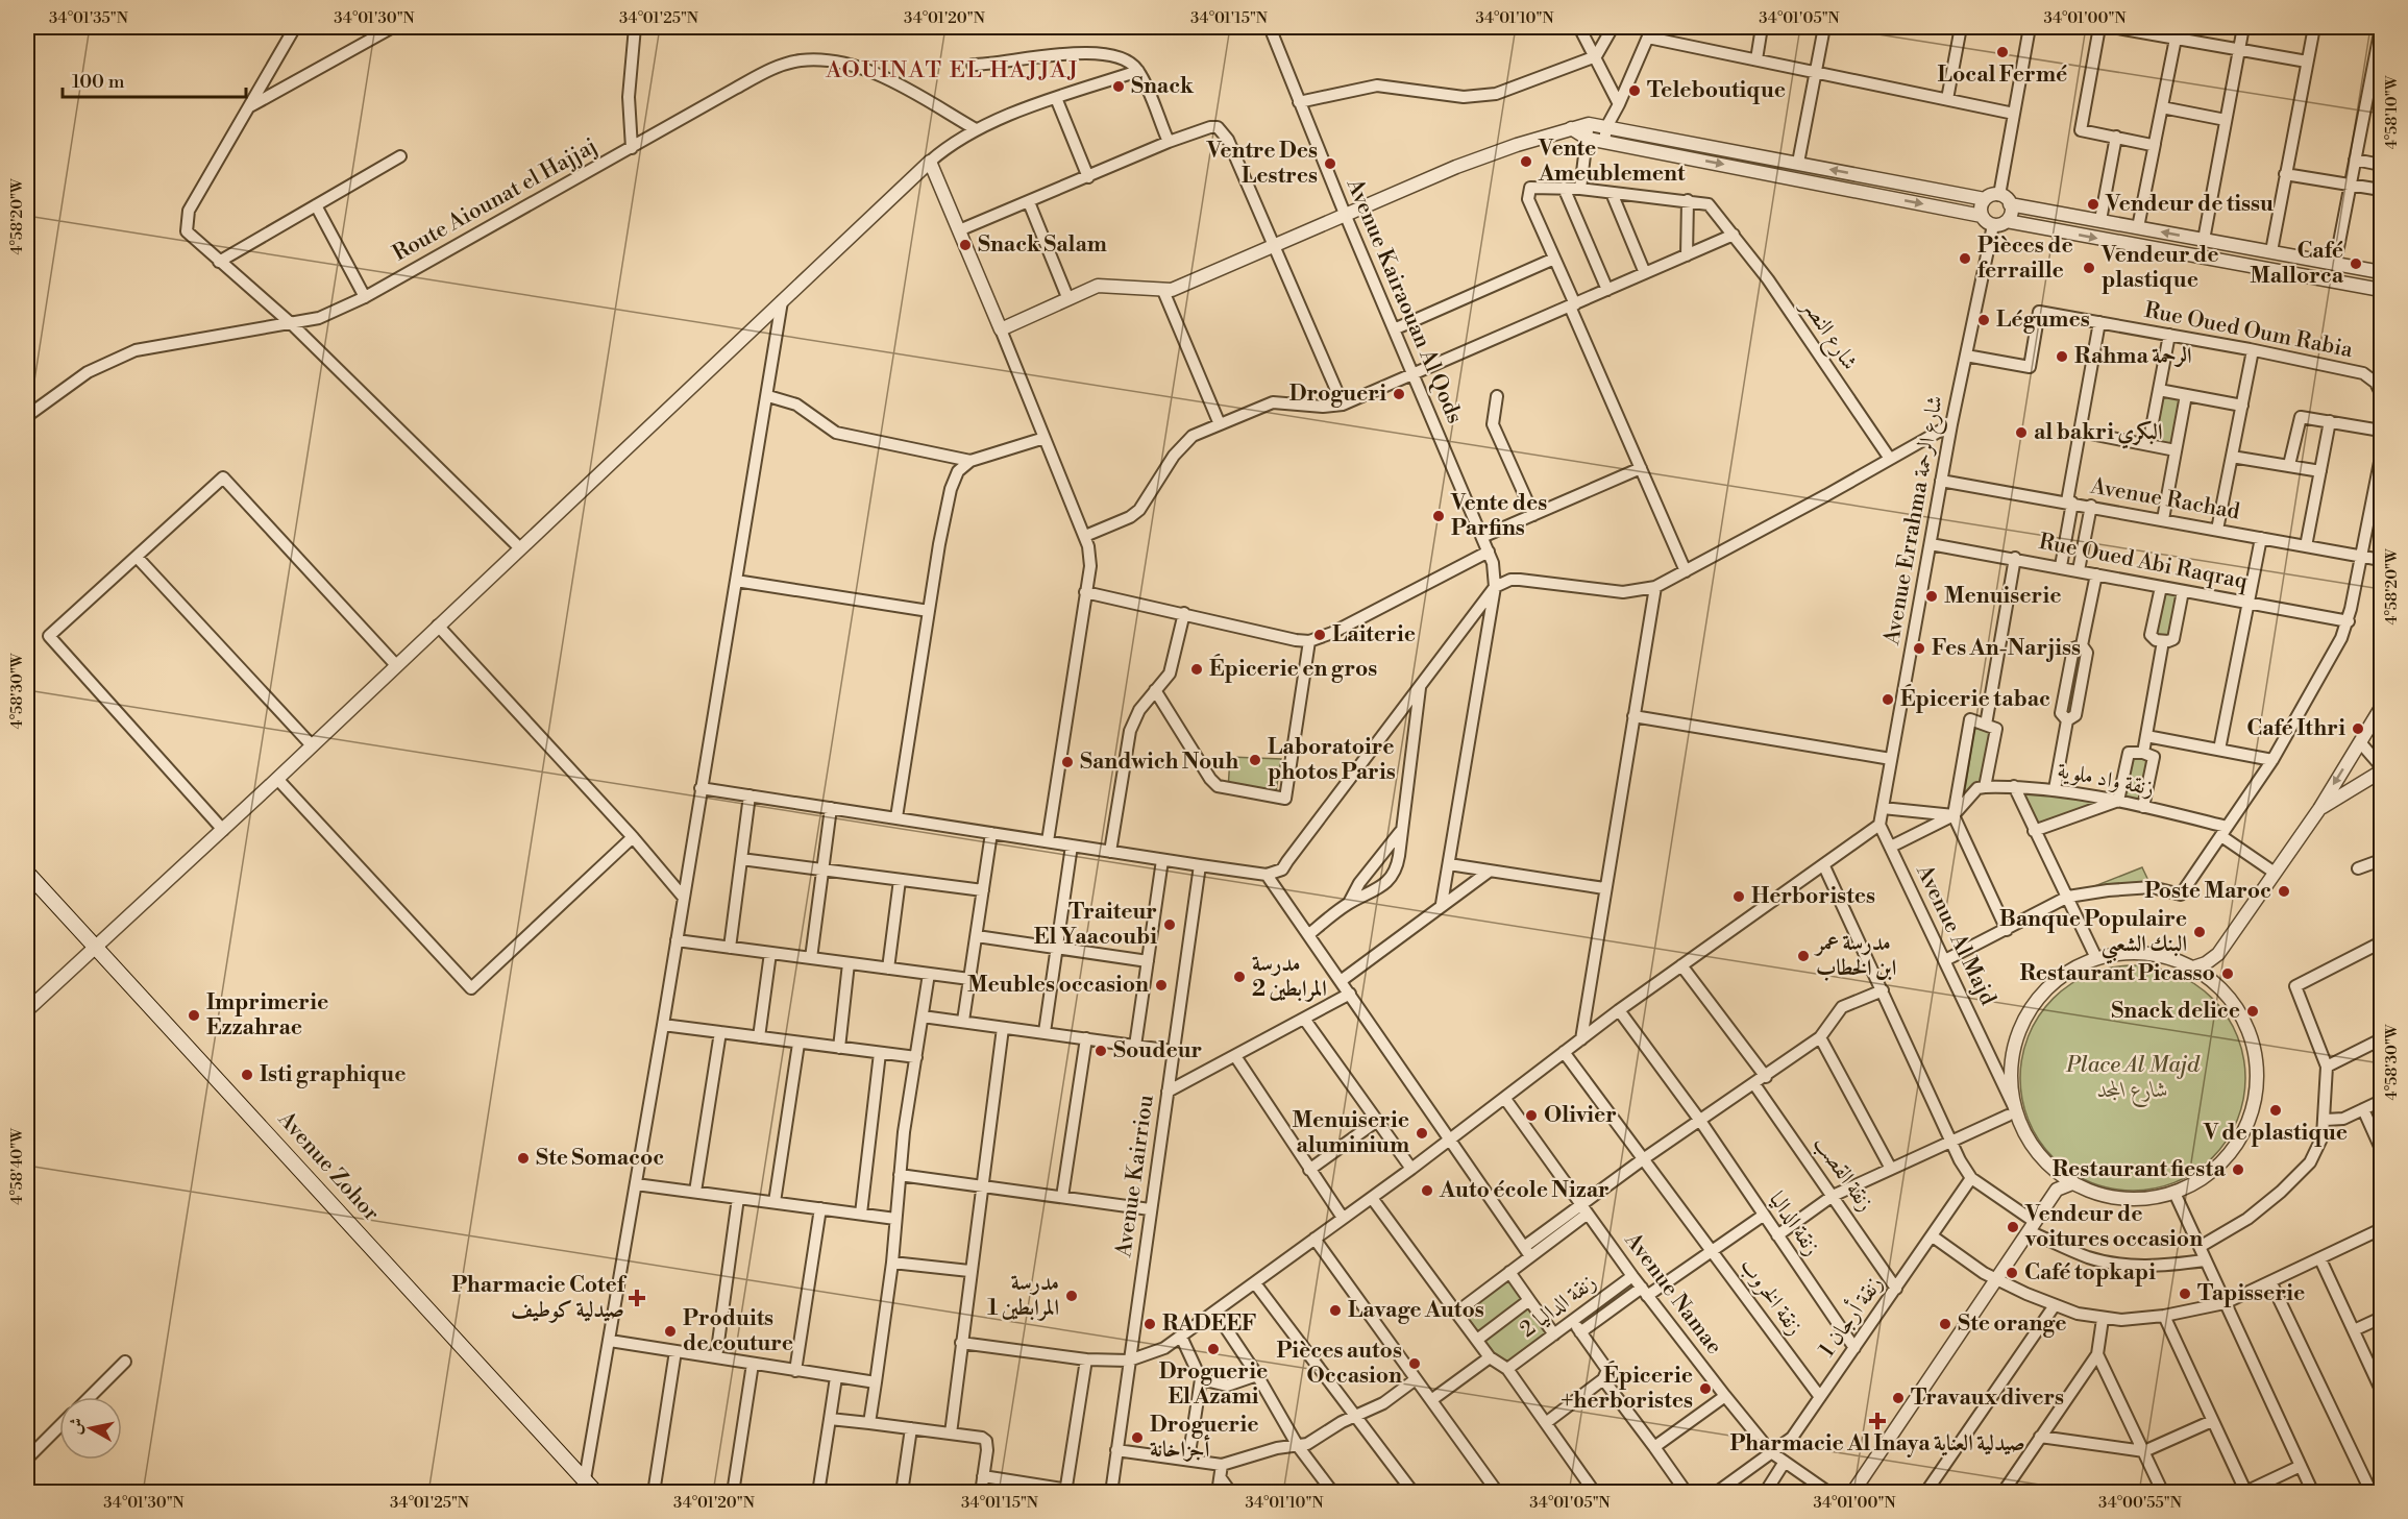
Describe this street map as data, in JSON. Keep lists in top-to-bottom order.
{
  "streets": {
    "main road": ["Avenue Zohor"],
    "street": [
      "Route Aiounat el Hajjaj",
      "Avenue Kairaouan Al Qods",
      "Rue Oued Oum Rabia",
      "شارع النصر",
      "Avenue Rachad",
      "Avenue Errahma شارع الرحمة",
      "Rue Oued Abi Raqraq",
      "زنقة واد ملوية",
      "Avenue Al Majd",
      "زنقة القصب",
      "Avenue Kairriou",
      "زنقة الداليا",
      "Avenue Namae",
      "زنقة الخروب",
      "زنقة الداليا 2",
      "زنقة أرجان 1"
    ]
  },
  "crossings": [
    ["Rue Oued Oum Rabia", "Avenue Errahma شارع الرحمة"],
    ["Avenue Rachad", "Avenue Errahma شارع الرحمة"],
    ["Avenue Errahma شارع الرحمة", "Rue Oued Abi Raqraq"],
    ["Avenue Errahma شارع الرحمة", "Avenue Al Majd"],
    ["زنقة القصب", "زنقة أرجان 1"],
    ["زنقة الداليا", "زنقة الداليا 2"],
    ["زنقة الداليا", "زنقة أرجان 1"],
    ["Avenue Namae", "زنقة الداليا 2"],
    ["Avenue Namae", "زنقة أرجان 1"],
    ["زنقة الخروب", "زنقة الداليا 2"],
    ["زنقة الخروب", "زنقة أرجان 1"]
  ],
  "districts": ["AOUINAT EL HAJJAJ"],
  "parks": ["Place Al Majd شارع المجد"],
  "places": {
    "other": [
      "Local Fermé",
      "Snack",
      "Teleboutique",
      "Vente Ameublement",
      "Ventre Des Lestres",
      "Vendeur de tissu",
      "Snack Salam",
      "Pièces de ferraille",
      "Café Mallorca",
      "Vendeur de plastique",
      "Légumes",
      "Rahma الرحمة",
      "Drogueri",
      "al bakri البكري",
      "Vente des Parfins",
      "Menuiserie",
      "Laiterie",
      "Fes An-Narjiss",
      "Épicerie en gros",
      "Épicerie tabac",
      "Café Ithri",
      "Laboratoire photos Paris",
      "Sandwich Nouh",
      "Poste Maroc",
      "Herboristes",
      "Traiteur El Yaacoubi",
      "Banque Populaire البنك الشعبي",
      "مدرسة عمر ابن الخطاب",
      "Restaurant Picasso",
      "مدرسة المرابطين 2",
      "Meubles occasion",
      "Snack delice",
      "Imprimerie Ezzahrae",
      "Soudeur",
      "Isti graphique",
      "V de plastique",
      "Olivier",
      "Menuiserie aluminium",
      "Ste Somacoc",
      "Restaurant fiesta",
      "Auto école Nizar",
      "Vendeur de voitures occasion",
      "Café topkapi",
      "Tapisserie",
      "مدرسة المرابطين 1",
      "Lavage Autos",
      "RADEEF",
      "Ste orange",
      "Produits de couture",
      "Droguerie El Azami",
      "Pièces autos Occasion",
      "Épicerie +herboristes",
      "Travaux divers",
      "Droguerie أجزاخانة"
    ],
    "health": ["Pharmacie Cotef صيدلية كوطيف", "Pharmacie Al Inaya صيدلية العناية"]
  },
  "scale_bar": "100 m",
  "north": "left",
  "coordinates": [
    "34°01'35\"N",
    "34°01'30\"N",
    "34°01'25\"N",
    "34°01'20\"N",
    "34°01'15\"N",
    "34°01'10\"N",
    "34°01'05\"N",
    "34°01'00\"N",
    "4°58'10\"W",
    "4°58'20\"W",
    "4°58'30\"W",
    "4°58'40\"W",
    "34°00'55\"N"
  ]
}
